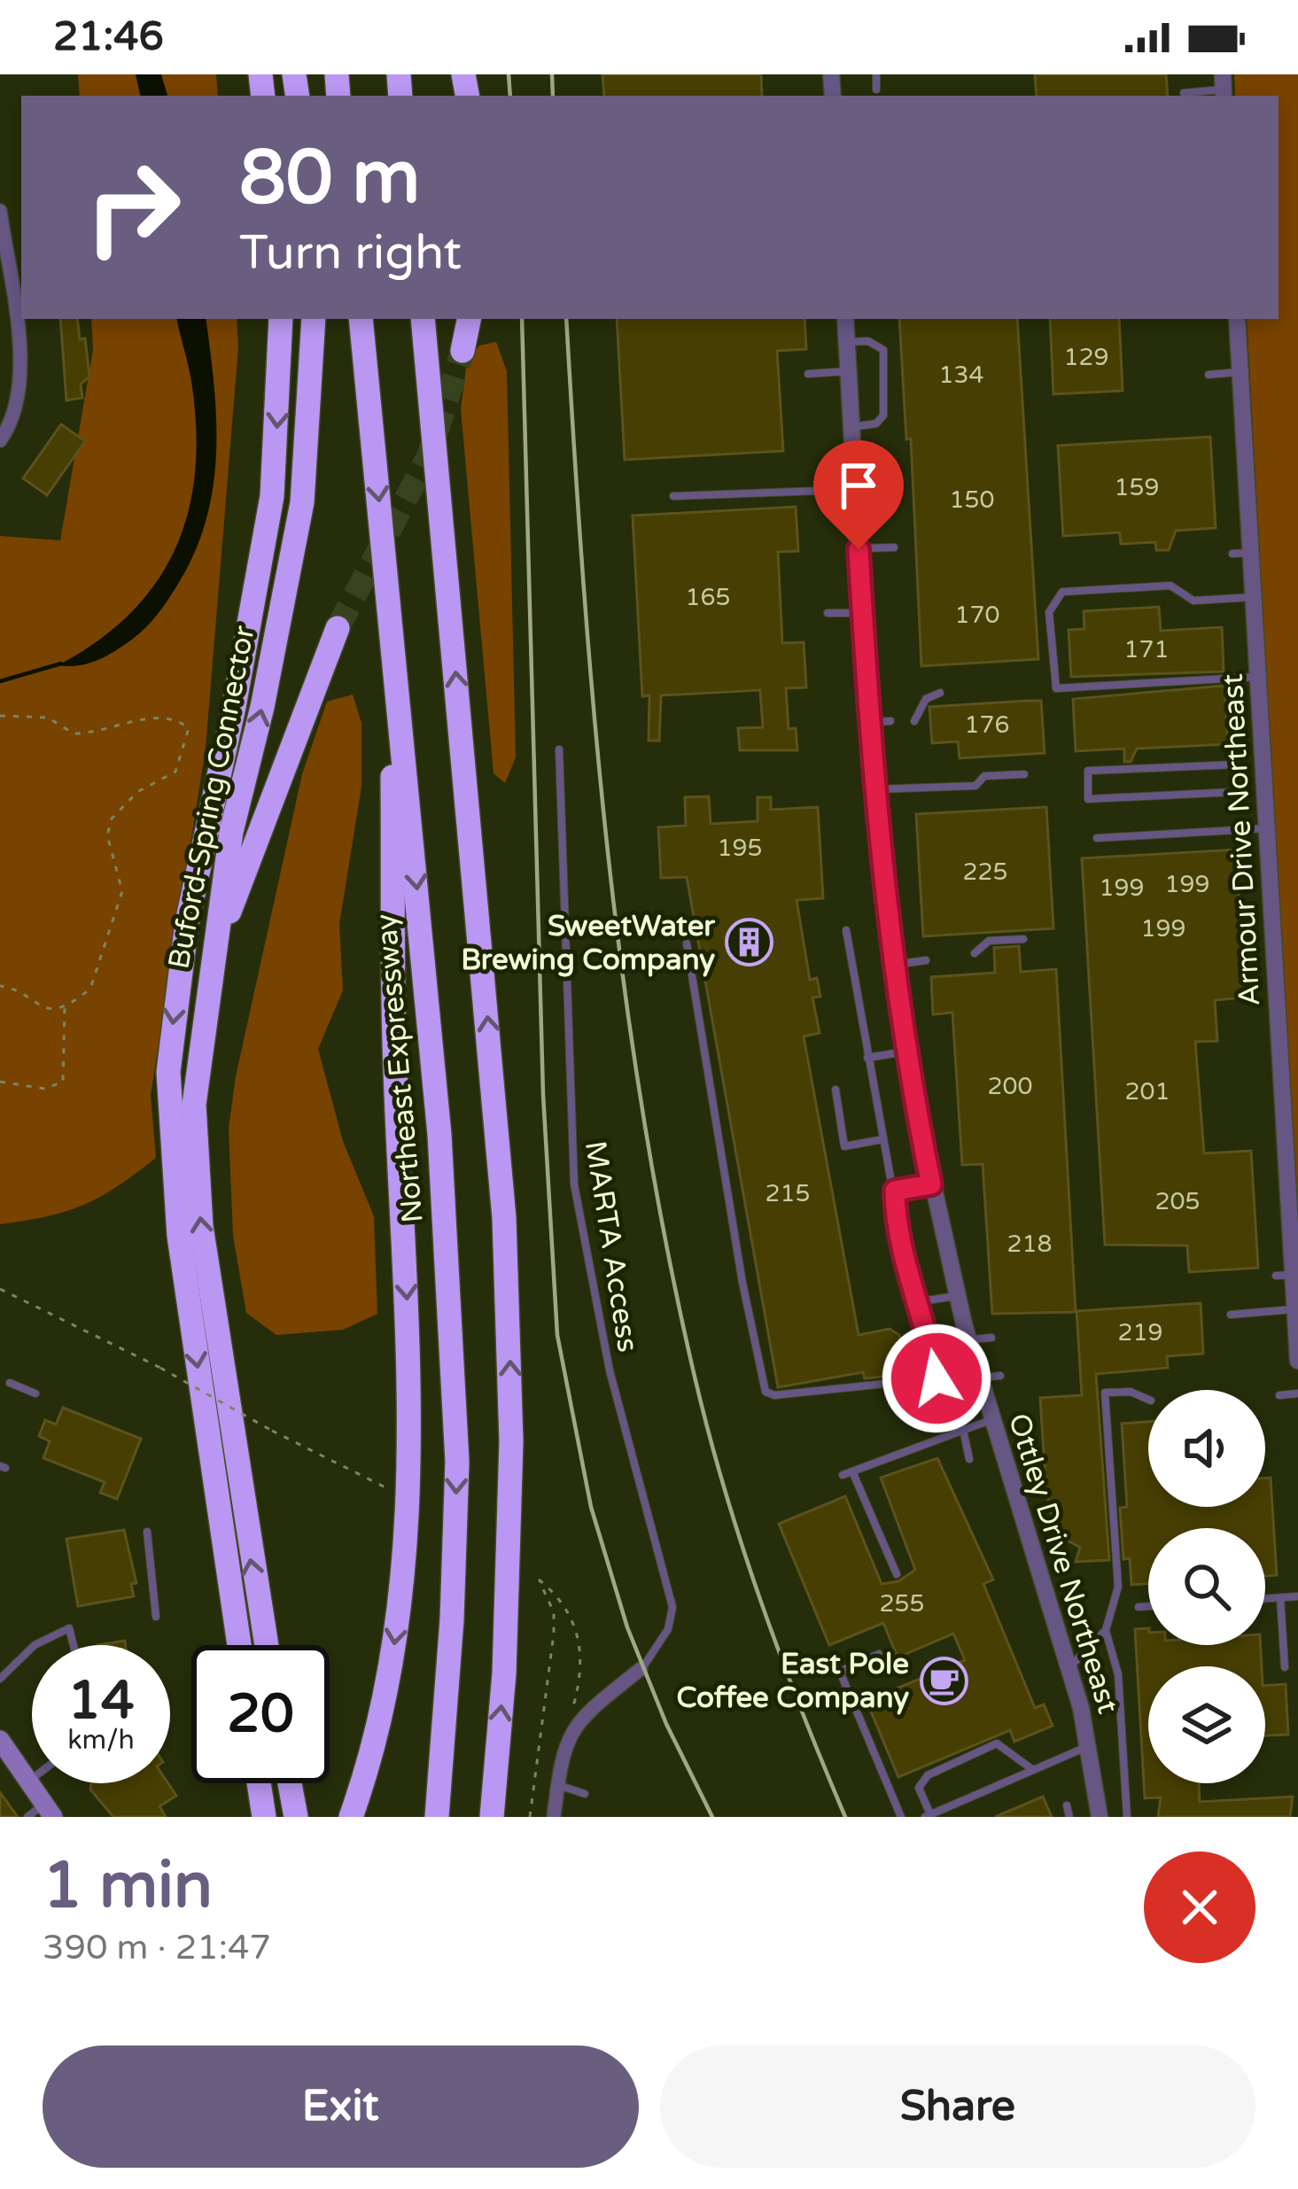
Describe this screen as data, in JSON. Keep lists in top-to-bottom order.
{
  "streets": {
    "highway": ["Buford-Spring Connector", "Northeast Expressway"],
    "street": ["Armour Drive Northeast", "Ottley Drive Northeast"],
    "lane": ["MARTA Access"]
  },
  "places": {
    "building": ["SweetWater Brewing Company"],
    "cafe": ["East Pole Coffee Company"]
  },
  "house_numbers": [
    "129",
    "134",
    "159",
    "150",
    "165",
    "170",
    "171",
    "176",
    "195",
    "225",
    "199",
    "199",
    "199",
    "200",
    "201",
    "215",
    "205",
    "218",
    "219",
    "255"
  ],
  "page": {
    "status": "21:46",
    "turn": ["80 m", "Turn right"],
    "speed": "14 km/h",
    "limit": "20",
    "heading": ["1 min", "390 m · 21:47"],
    "buttons": ["Exit", "Share"]
  }
}
